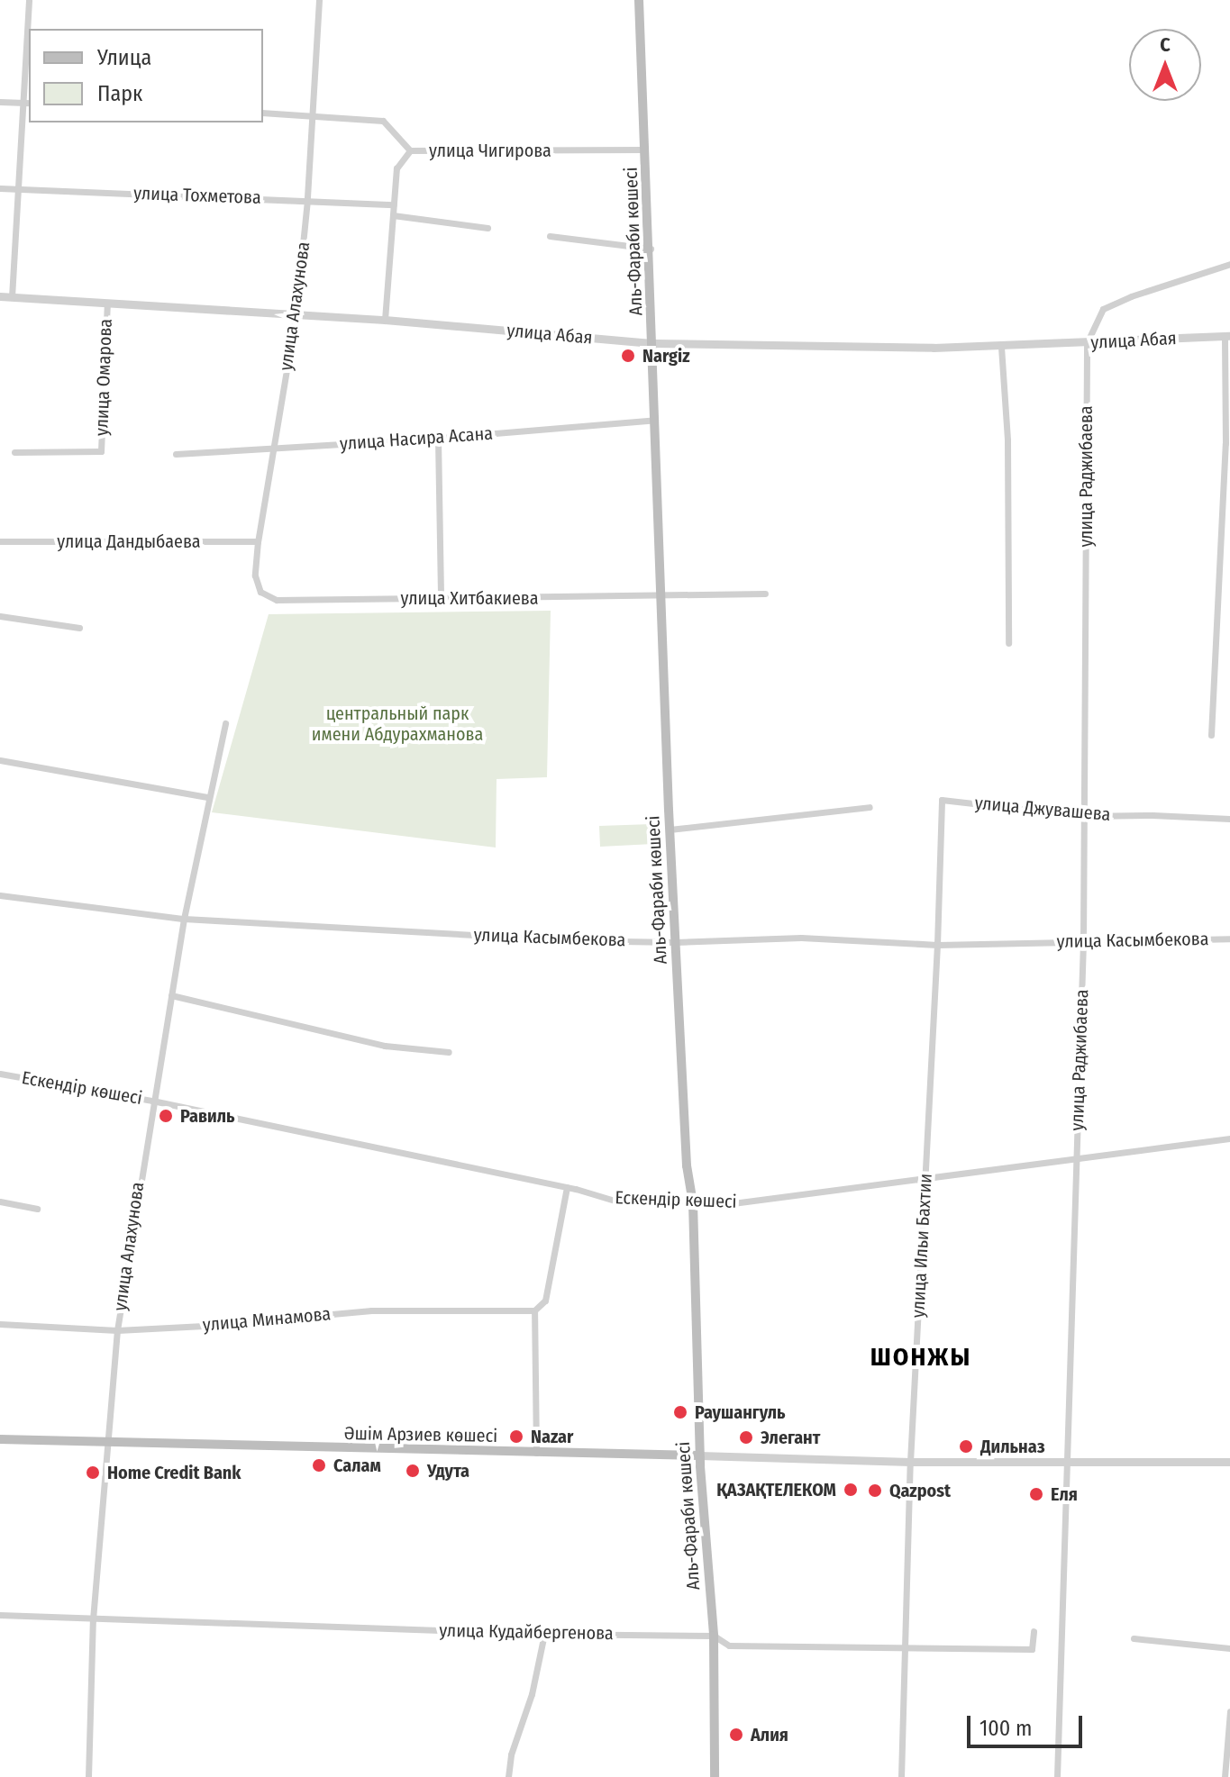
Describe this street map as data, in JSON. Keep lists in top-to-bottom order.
{
  "streets": {
    "main road": ["Аль-Фараби көшесі", "Әшім Арзиев көшесі"],
    "street": [
      "улица Чигирова",
      "улица Тохметова",
      "улица Алахунова",
      "улица Абая",
      "улица Омарова",
      "улица Насира Асана",
      "улица Раджибаева",
      "улица Дандыбаева",
      "улица Хитбакиева",
      "улица Джувашева",
      "улица Касымбекова",
      "Ескендір көшесі",
      "улица Ильи Бахтии",
      "улица Минамова",
      "улица Кудайбергенова"
    ]
  },
  "crossings": [
    ["улица Чигирова", "Аль-Фараби көшесі"],
    ["улица Чигирова", "улица Алахунова"],
    ["улица Тохметова", "улица Алахунова"],
    ["Аль-Фараби көшесі", "улица Абая"],
    ["Аль-Фараби көшесі", "улица Насира Асана"],
    ["Аль-Фараби көшесі", "улица Хитбакиева"],
    ["Аль-Фараби көшесі", "улица Касымбекова"],
    ["Аль-Фараби көшесі", "Ескендір көшесі"],
    ["Аль-Фараби көшесі", "Әшім Арзиев көшесі"],
    ["Аль-Фараби көшесі", "улица Кудайбергенова"],
    ["улица Алахунова", "улица Абая"],
    ["улица Алахунова", "улица Насира Асана"],
    ["улица Алахунова", "улица Дандыбаева"],
    ["улица Алахунова", "улица Хитбакиева"],
    ["улица Алахунова", "улица Касымбекова"],
    ["улица Алахунова", "Ескендір көшесі"],
    ["улица Алахунова", "улица Минамова"],
    ["улица Алахунова", "Әшім Арзиев көшесі"],
    ["улица Алахунова", "улица Кудайбергенова"],
    ["улица Абая", "улица Омарова"],
    ["улица Абая", "улица Раджибаева"],
    ["улица Раджибаева", "улица Джувашева"],
    ["улица Раджибаева", "улица Касымбекова"],
    ["улица Раджибаева", "Ескендір көшесі"],
    ["улица Раджибаева", "Әшім Арзиев көшесі"],
    ["улица Джувашева", "улица Ильи Бахтии"],
    ["улица Касымбекова", "улица Ильи Бахтии"],
    ["Ескендір көшесі", "улица Ильи Бахтии"],
    ["улица Ильи Бахтии", "Әшім Арзиев көшесі"],
    ["улица Ильи Бахтии", "улица Кудайбергенова"]
  ],
  "districts": ["ШОНЖЫ"],
  "parks": ["центральный парк имени Абдурахманова"],
  "places": [
    "Nargiz",
    "Равиль",
    "Раушангуль",
    "Nazar",
    "Элегант",
    "Дильназ",
    "Салам",
    "Удута",
    "Home Credit Bank",
    "ҚАЗАҚТЕЛЕКОМ",
    "Qazpost",
    "Еля",
    "Алия"
  ],
  "legend": ["Улица", "Парк"],
  "scale_bar": "100 m",
  "north": "top"
}
